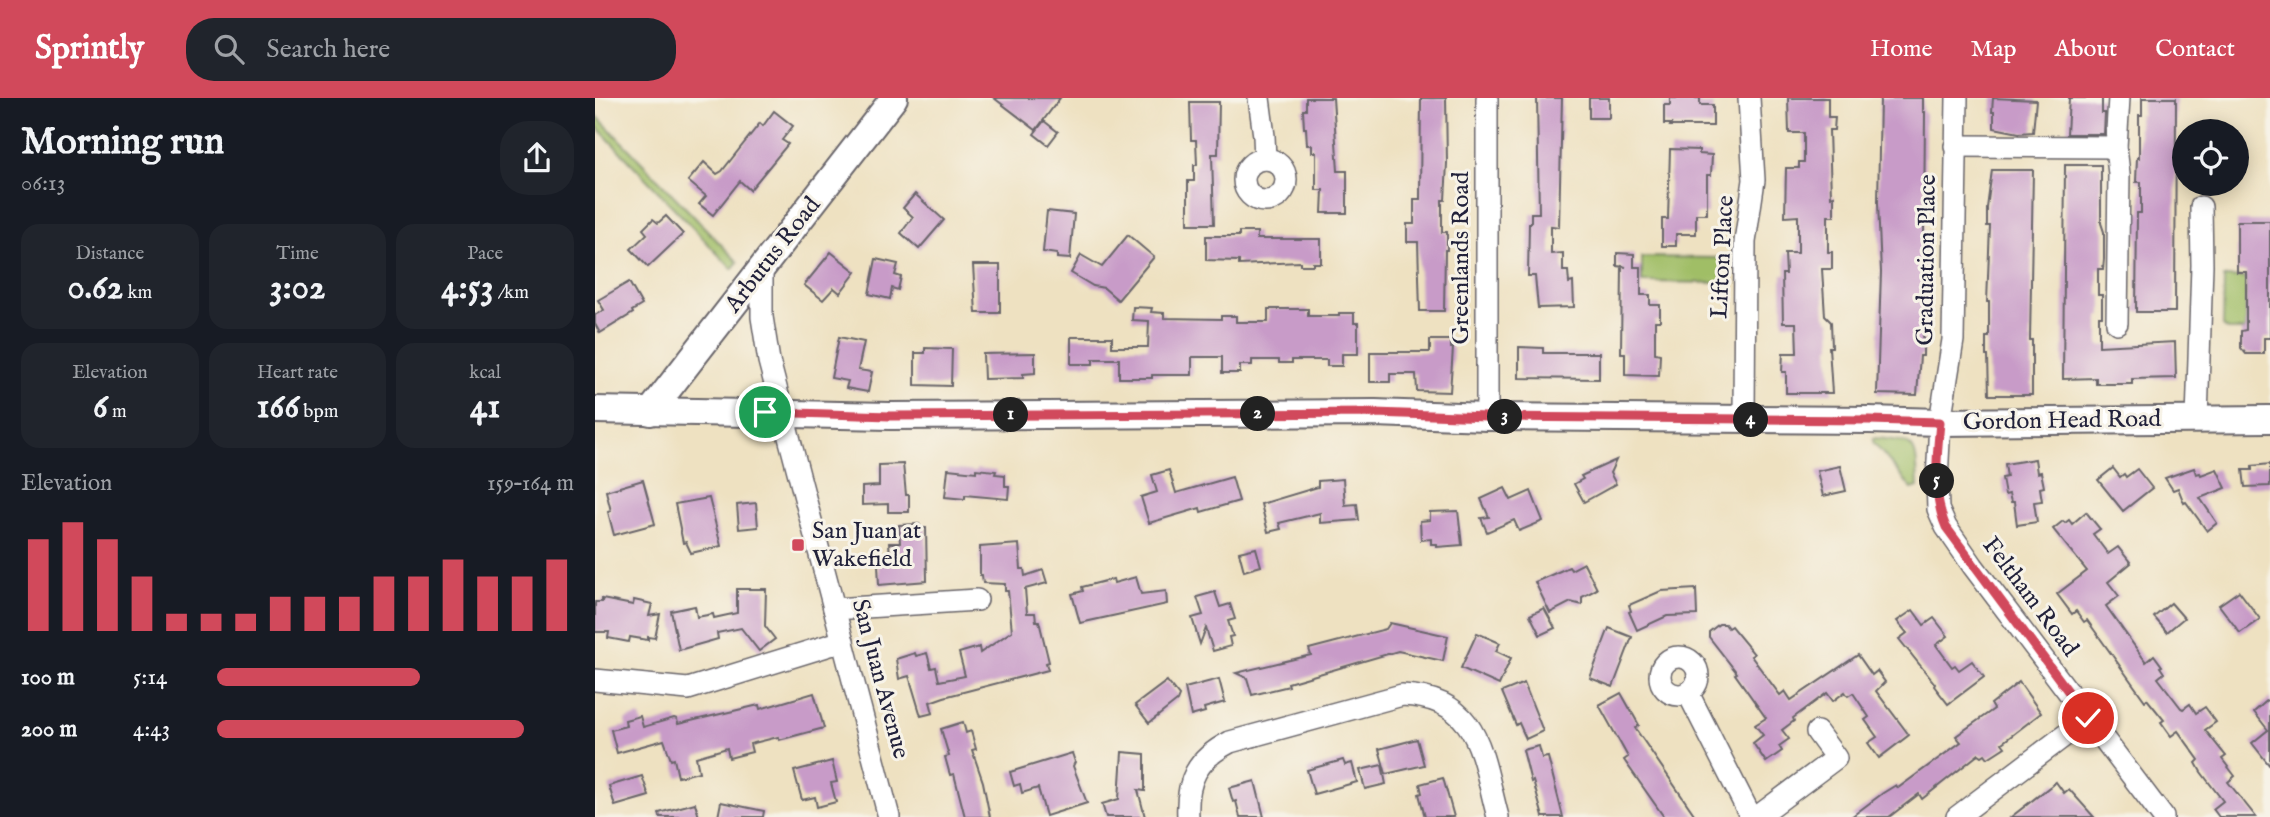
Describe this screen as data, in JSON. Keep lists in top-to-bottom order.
{
  "streets": {
    "main road": ["Arbutus Road", "Gordon Head Road"],
    "street": [
      "Lifton Place",
      "Greenlands Road",
      "Graduation Place",
      "Feltham Road",
      "San Juan Avenue"
    ]
  },
  "crossings": [
    ["Arbutus Road", "Gordon Head Road"],
    ["Arbutus Road", "San Juan Avenue"],
    ["Lifton Place", "Gordon Head Road"],
    ["Greenlands Road", "Gordon Head Road"],
    ["Graduation Place", "Gordon Head Road"],
    ["Graduation Place", "Feltham Road"],
    ["Gordon Head Road", "Feltham Road"],
    ["Gordon Head Road", "San Juan Avenue"]
  ],
  "places": {
    "transit": ["San Juan at Wakefield"]
  },
  "page": {
    "header": "Sprintly",
    "search": "Search here",
    "nav": [
      "Home",
      "Map",
      "About",
      "Contact"
    ],
    "heading": ["Morning run", "06:13"],
    "stats": [
      ["Distance", "0.62 km"],
      ["Time", "3:02"],
      ["Pace", "4:53 /km"],
      ["Elevation", "6 m"],
      ["Heart rate", "166 bpm"],
      ["kcal", "41"]
    ],
    "pins": [
      "2",
      "1",
      "3",
      "4",
      "5"
    ],
    "chart": ["Elevation", "159–164 m"],
    "list": [
      {
        "name": "100 m",
        "note": "5:14"
      },
      {
        "name": "200 m",
        "note": "4:43"
      }
    ]
  }
}
